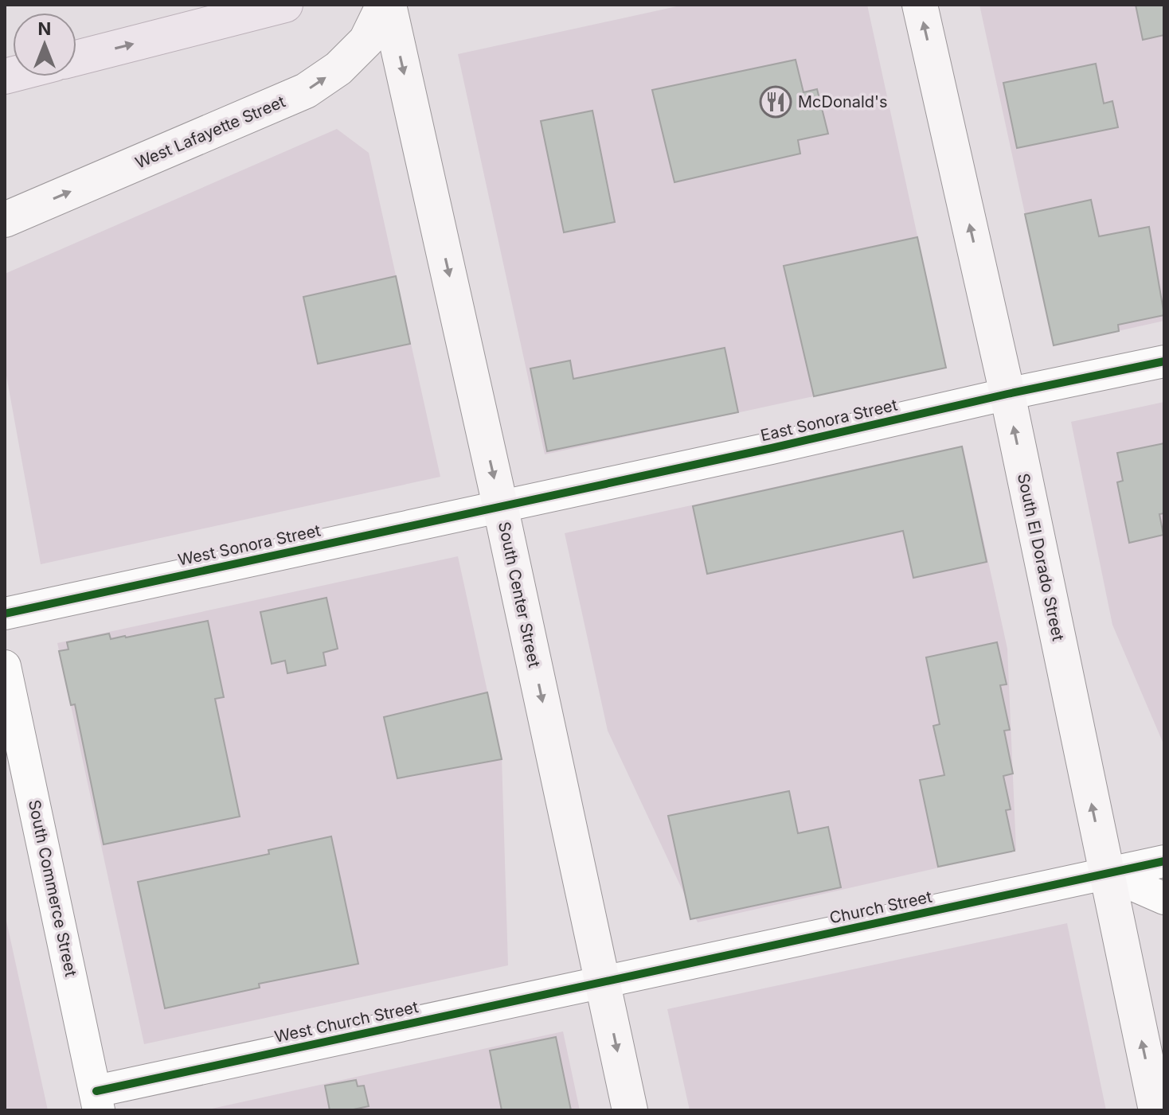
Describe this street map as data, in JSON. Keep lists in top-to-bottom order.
{
  "streets": {
    "main road": ["West Lafayette Street", "South El Dorado Street", "South Center Street"],
    "street": [
      "East Sonora Street",
      "West Sonora Street",
      "South Commerce Street",
      "Church Street",
      "West Church Street"
    ]
  },
  "crossings": [
    ["West Lafayette Street", "South Center Street"],
    ["East Sonora Street", "West Sonora Street"],
    ["East Sonora Street", "South El Dorado Street"],
    ["East Sonora Street", "South Center Street"],
    ["West Sonora Street", "South Center Street"],
    ["South El Dorado Street", "Church Street"],
    ["South Center Street", "Church Street"],
    ["South Center Street", "West Church Street"],
    ["South Commerce Street", "West Church Street"],
    ["Church Street", "West Church Street"]
  ],
  "one_way": ["West Lafayette Street", "South El Dorado Street", "South Center Street"],
  "places": {
    "restaurant": ["McDonald's"]
  },
  "north": "top"
}
